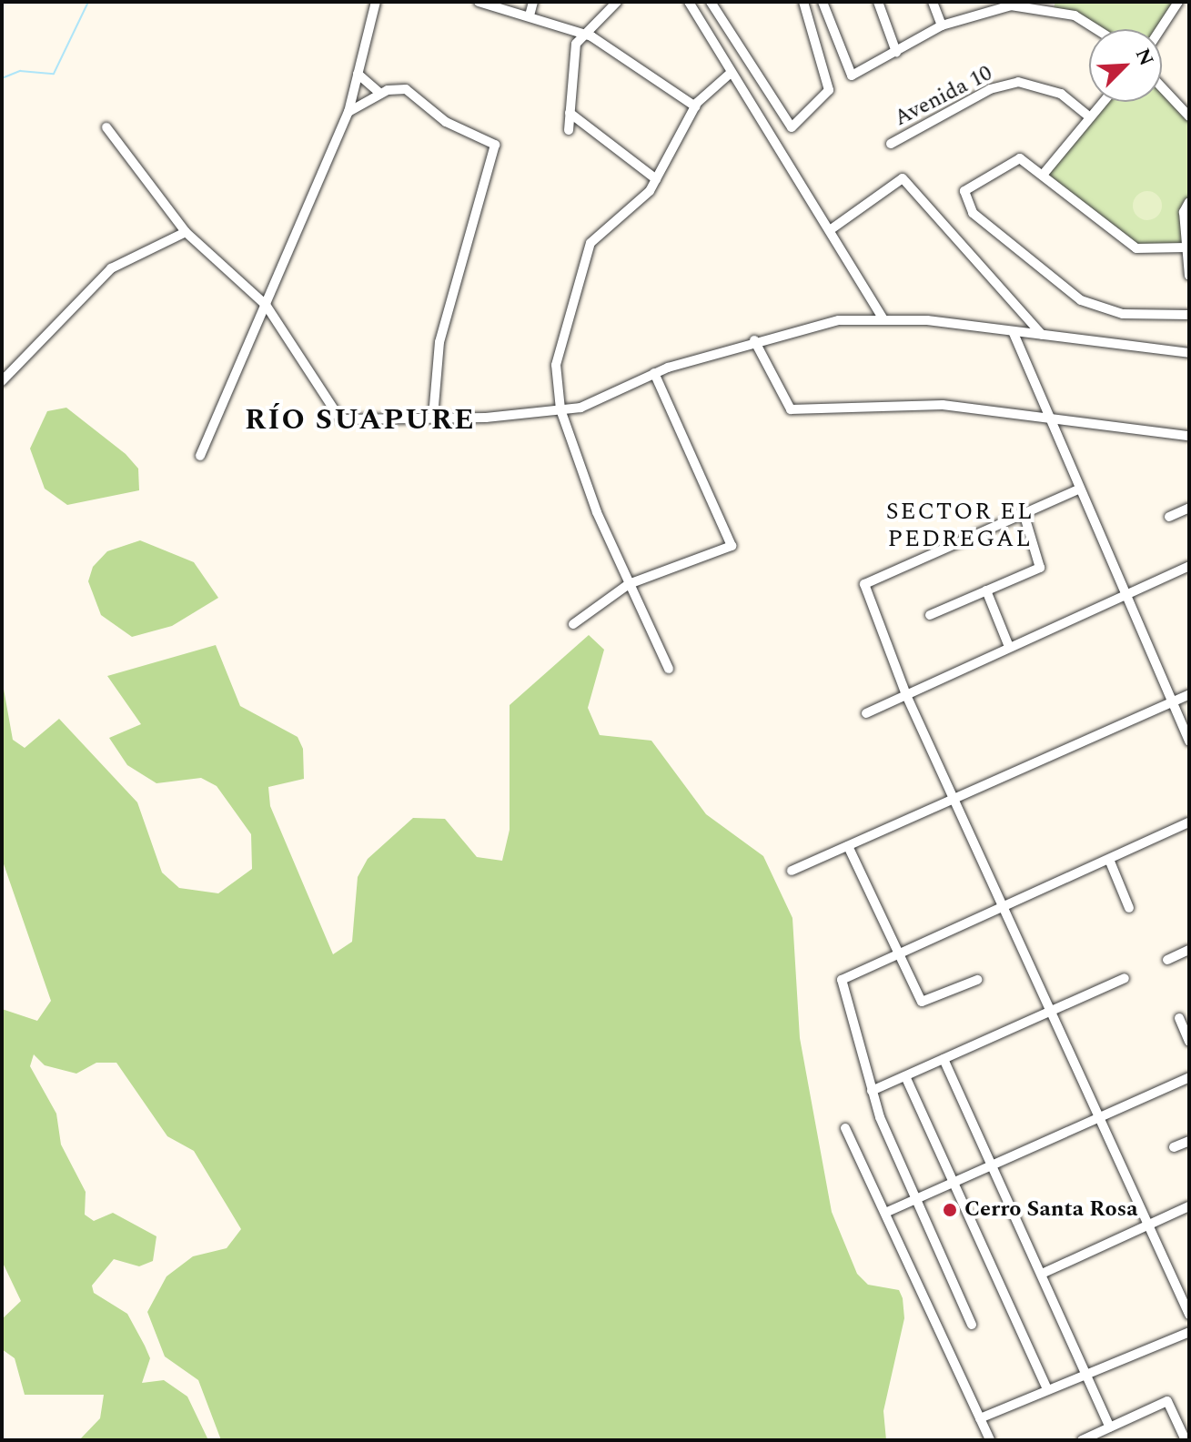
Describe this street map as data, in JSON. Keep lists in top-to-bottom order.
{
  "streets": {
    "street": ["Avenida 10"]
  },
  "districts": ["RÍO SUAPURE", "SECTOR EL PEDREGAL"],
  "places": ["Cerro Santa Rosa"],
  "north": "top right"
}
